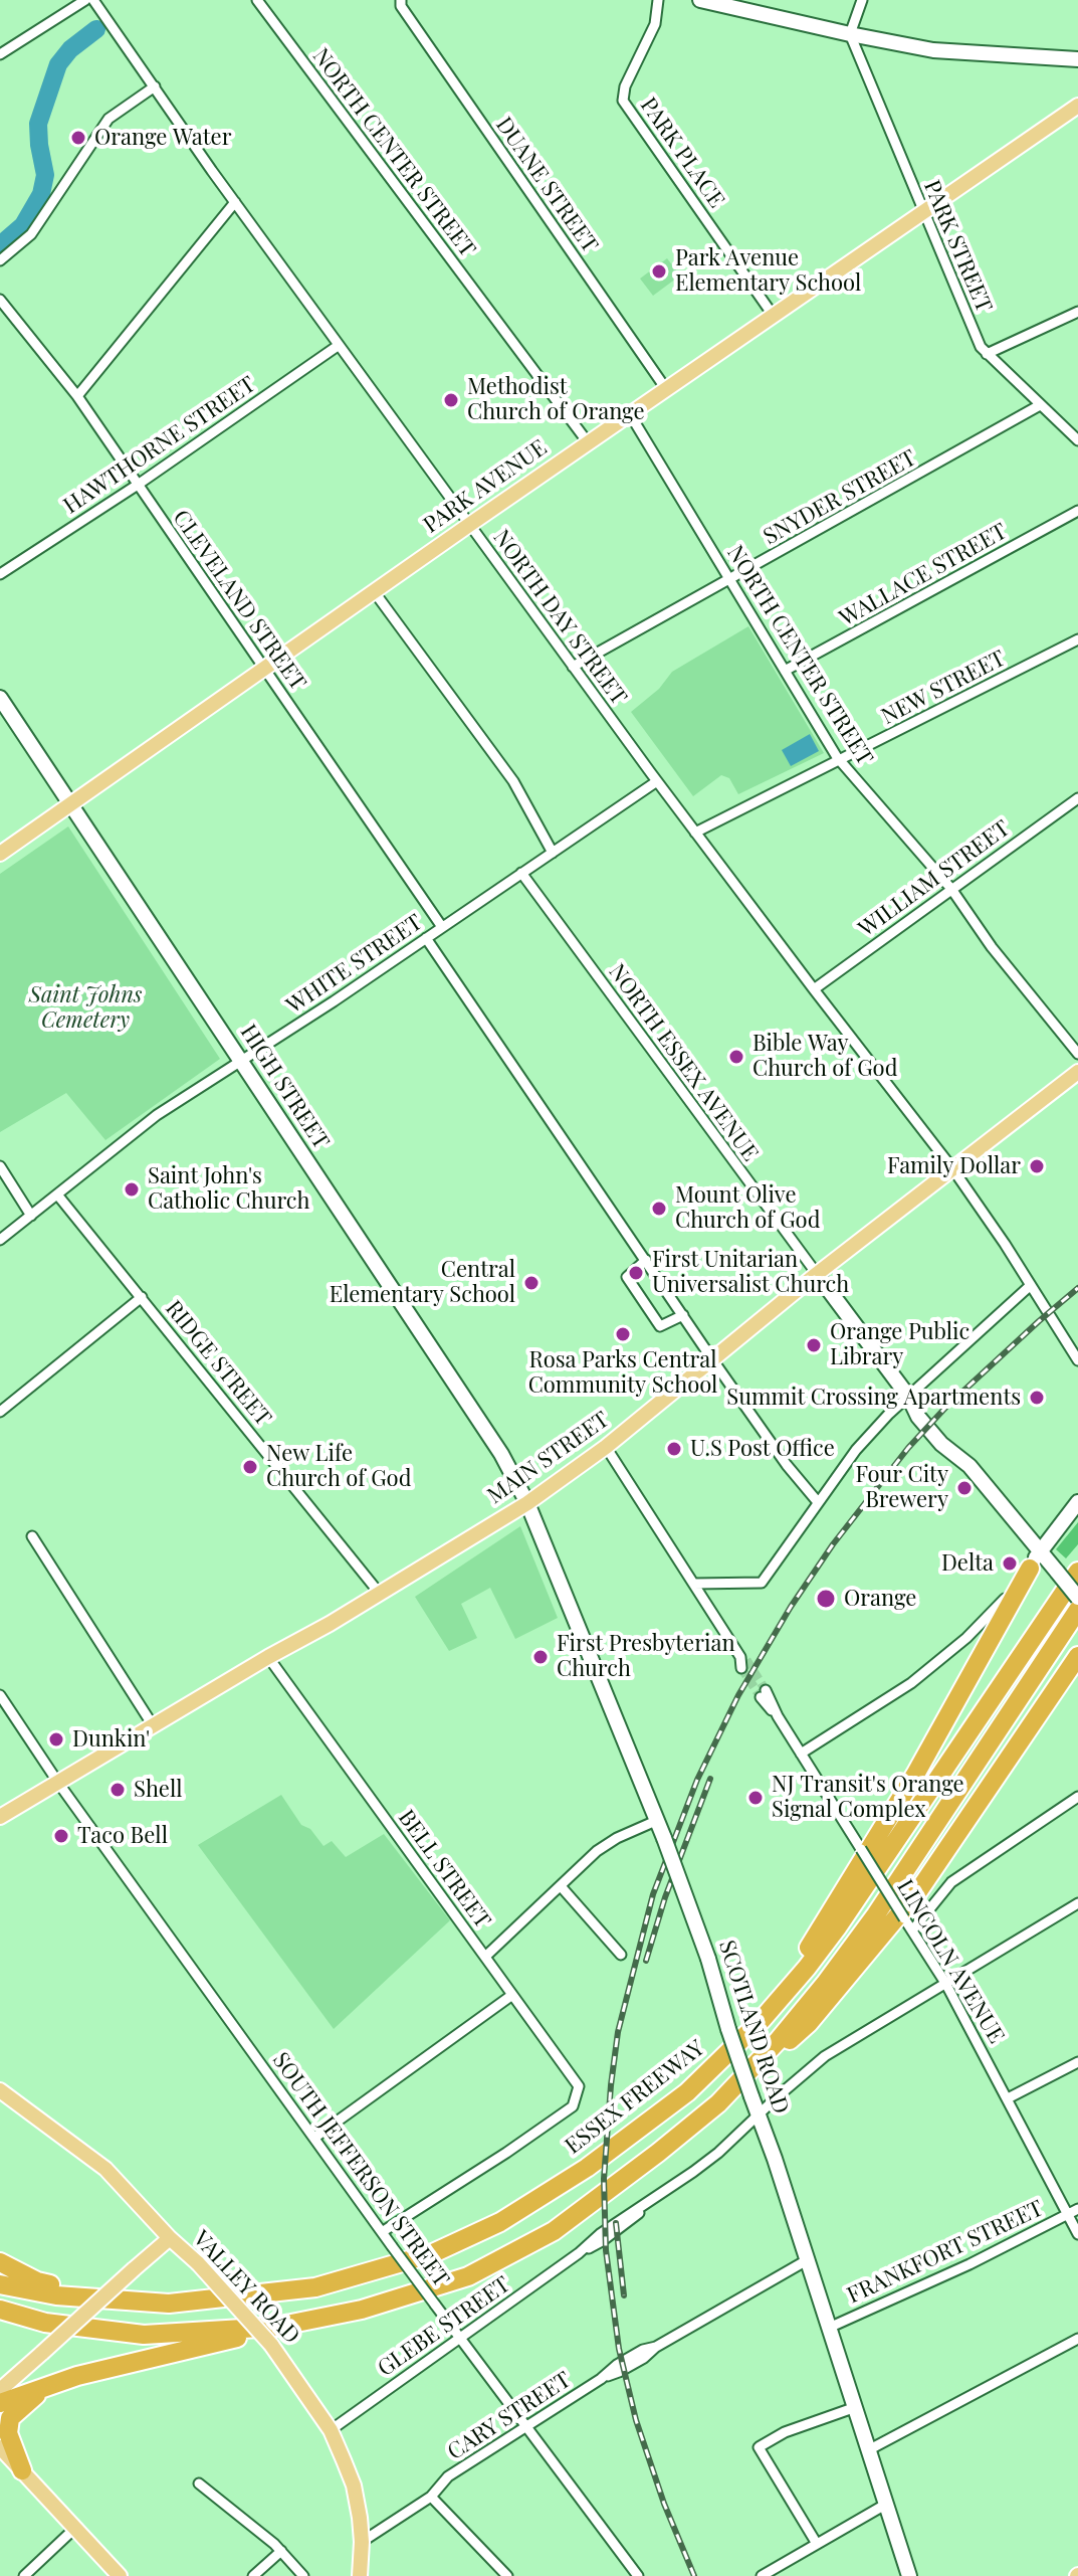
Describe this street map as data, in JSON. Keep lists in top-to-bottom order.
{
  "streets": {
    "highway": ["ESSEX FREEWAY"],
    "main road": [
      "PARK AVENUE",
      "HIGH STREET",
      "MAIN STREET",
      "SCOTLAND ROAD",
      "VALLEY ROAD"
    ],
    "street": [
      "NORTH CENTER STREET",
      "PARK PLACE",
      "DUANE STREET",
      "PARK STREET",
      "HAWTHORNE STREET",
      "SNYDER STREET",
      "WALLACE STREET",
      "CLEVELAND STREET",
      "NORTH DAY STREET",
      "NEW STREET",
      "WILLIAM STREET",
      "WHITE STREET",
      "NORTH ESSEX AVENUE",
      "RIDGE STREET",
      "BELL STREET",
      "LINCOLN AVENUE",
      "SOUTH JEFFERSON STREET",
      "FRANKFORT STREET",
      "GLEBE STREET",
      "CARY STREET"
    ]
  },
  "crossings": [
    ["NORTH CENTER STREET", "PARK AVENUE"],
    ["NORTH CENTER STREET", "SNYDER STREET"],
    ["NORTH CENTER STREET", "WALLACE STREET"],
    ["NORTH CENTER STREET", "NEW STREET"],
    ["NORTH CENTER STREET", "WILLIAM STREET"],
    ["PARK PLACE", "PARK AVENUE"],
    ["DUANE STREET", "PARK AVENUE"],
    ["PARK STREET", "PARK AVENUE"],
    ["PARK STREET", "SNYDER STREET"],
    ["HAWTHORNE STREET", "CLEVELAND STREET"],
    ["HAWTHORNE STREET", "NORTH DAY STREET"],
    ["PARK AVENUE", "CLEVELAND STREET"],
    ["PARK AVENUE", "NORTH DAY STREET"],
    ["PARK AVENUE", "HIGH STREET"],
    ["SNYDER STREET", "NORTH DAY STREET"],
    ["CLEVELAND STREET", "WHITE STREET"],
    ["NORTH DAY STREET", "NEW STREET"],
    ["NORTH DAY STREET", "WILLIAM STREET"],
    ["NORTH DAY STREET", "WHITE STREET"],
    ["NORTH DAY STREET", "MAIN STREET"],
    ["WHITE STREET", "NORTH ESSEX AVENUE"],
    ["WHITE STREET", "HIGH STREET"],
    ["WHITE STREET", "RIDGE STREET"],
    ["NORTH ESSEX AVENUE", "MAIN STREET"],
    ["HIGH STREET", "MAIN STREET"],
    ["HIGH STREET", "SCOTLAND ROAD"],
    ["RIDGE STREET", "MAIN STREET"],
    ["MAIN STREET", "BELL STREET"],
    ["MAIN STREET", "SCOTLAND ROAD"],
    ["MAIN STREET", "SOUTH JEFFERSON STREET"],
    ["BELL STREET", "SOUTH JEFFERSON STREET"],
    ["LINCOLN AVENUE", "FRANKFORT STREET"],
    ["LINCOLN AVENUE", "GLEBE STREET"],
    ["SCOTLAND ROAD", "FRANKFORT STREET"],
    ["SCOTLAND ROAD", "GLEBE STREET"],
    ["SCOTLAND ROAD", "CARY STREET"],
    ["SOUTH JEFFERSON STREET", "GLEBE STREET"],
    ["SOUTH JEFFERSON STREET", "CARY STREET"],
    ["VALLEY ROAD", "GLEBE STREET"],
    ["VALLEY ROAD", "CARY STREET"]
  ],
  "parks": ["Saint Johns Cemetery"],
  "places": [
    "Orange Water",
    "Park Avenue Elementary School",
    "Methodist Church of Orange",
    "Bible Way Church of God",
    "Family Dollar",
    "Saint John's Catholic Church",
    "Mount Olive Church of God",
    "First Unitarian Universalist Church",
    "Central Elementary School",
    "Rosa Parks Central Community School",
    "Orange Public Library",
    "Summit Crossing Apartments",
    "U.S Post Office",
    "New Life Church of God",
    "Four City Brewery",
    "Delta",
    "Orange",
    "First Presbyterian Church",
    "Dunkin'",
    "Shell",
    "NJ Transit's Orange Signal Complex",
    "Taco Bell"
  ]
}
